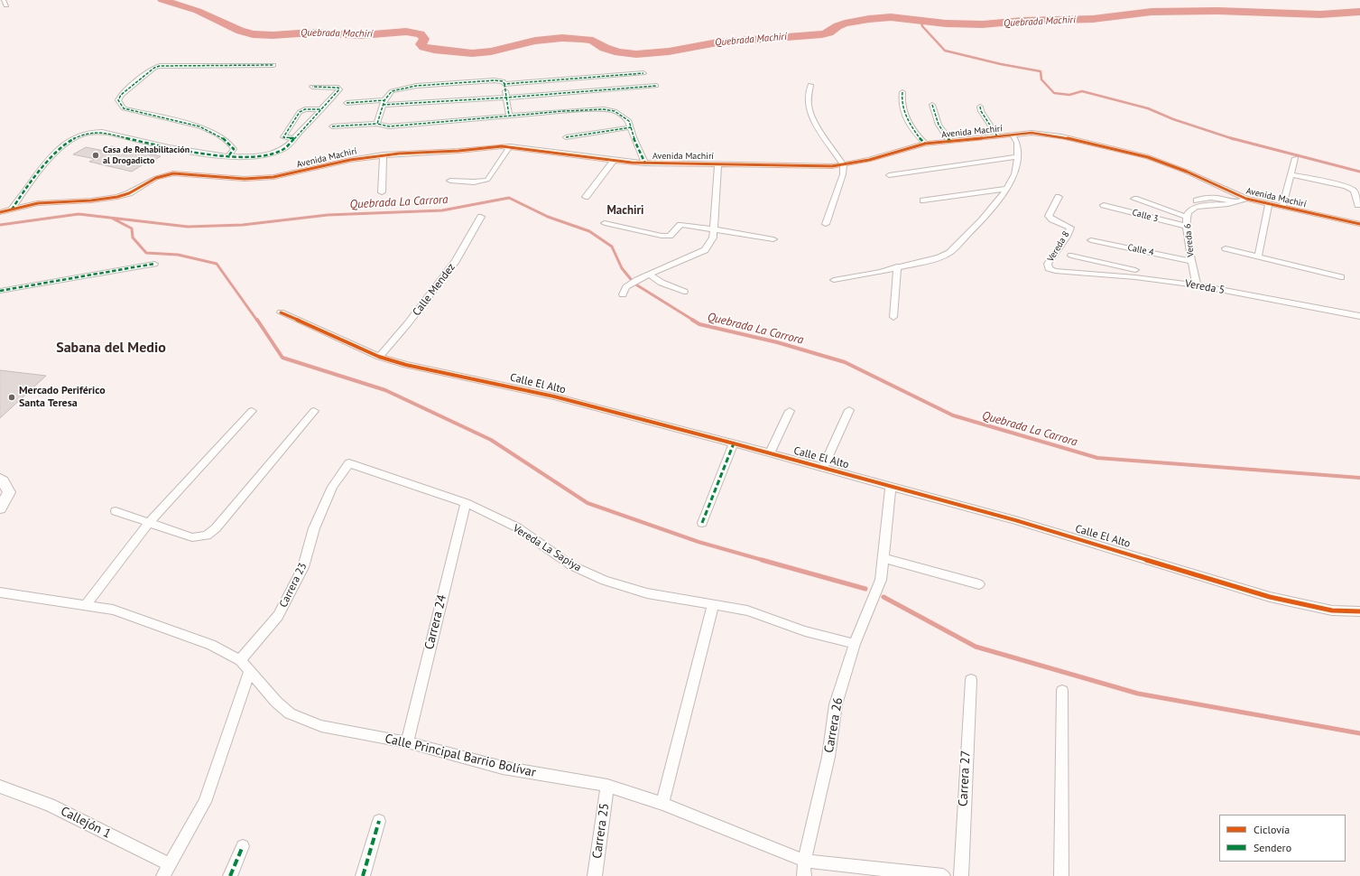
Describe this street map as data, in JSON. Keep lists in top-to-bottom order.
{
  "streets": {
    "street": [
      "Avenida Machirí",
      "Calle 3",
      "Vereda 6",
      "Vereda 8",
      "Calle 4",
      "Vereda 5",
      "Calle Mendez",
      "Calle El Alto",
      "Vereda La Sapiya",
      "Carrera 23",
      "Carrera 24",
      "Carrera 26",
      "Calle Principal Barrio Bolívar",
      "Carrera 27",
      "Callejón 1",
      "Carrera 25"
    ]
  },
  "crossings": [
    ["Avenida Machirí", "Vereda 6"],
    ["Calle 3", "Vereda 6"],
    ["Vereda 6", "Calle 4"],
    ["Vereda 6", "Vereda 5"],
    ["Vereda 8", "Vereda 5"],
    ["Calle Mendez", "Calle El Alto"],
    ["Calle El Alto", "Carrera 26"],
    ["Vereda La Sapiya", "Carrera 23"],
    ["Vereda La Sapiya", "Carrera 24"],
    ["Vereda La Sapiya", "Carrera 26"],
    ["Carrera 23", "Calle Principal Barrio Bolívar"],
    ["Carrera 24", "Calle Principal Barrio Bolívar"],
    ["Carrera 26", "Calle Principal Barrio Bolívar"],
    ["Calle Principal Barrio Bolívar", "Carrera 25"]
  ],
  "districts": ["Machiri", "Sabana del Medio"],
  "water": ["Quebrada Machirí", "Quebrada La Carrora"],
  "places": ["Casa de Rehabilitación al Drogadicto", "Mercado Periférico Santa Teresa"],
  "legend": ["Ciclovía", "Sendero"]
}
